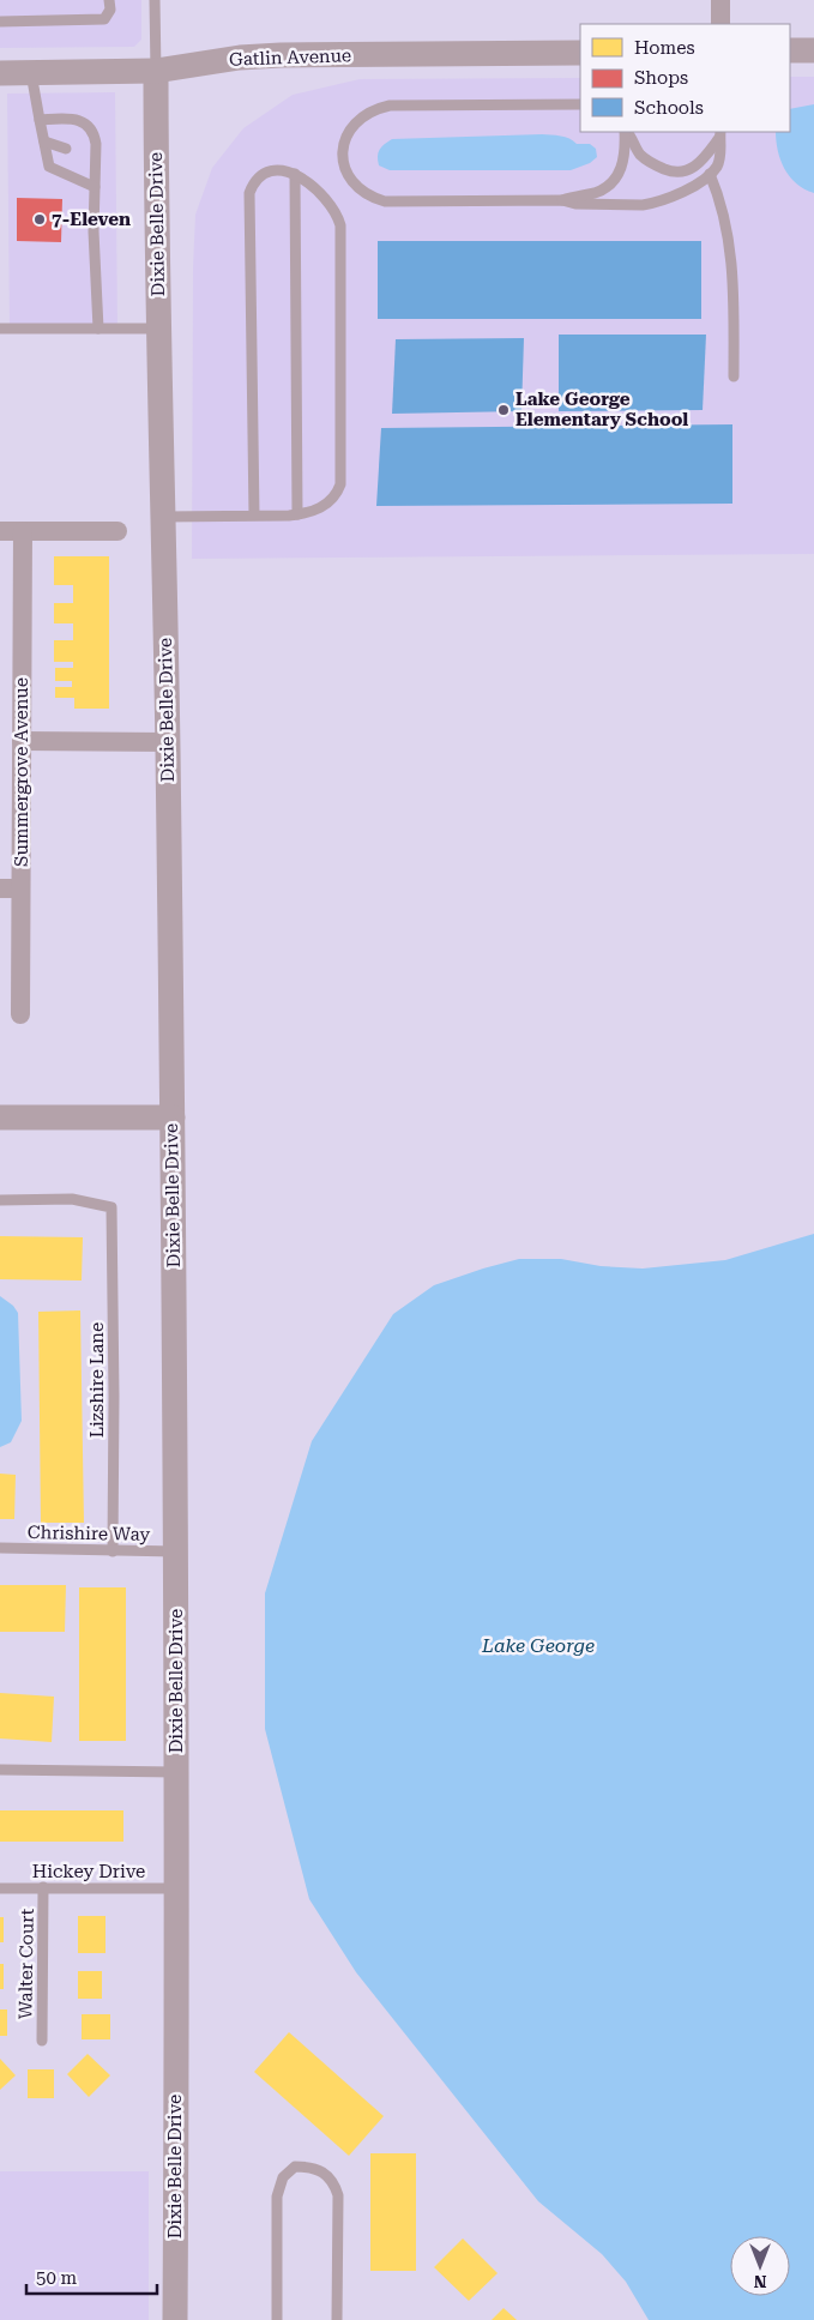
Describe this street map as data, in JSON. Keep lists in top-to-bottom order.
{
  "streets": {
    "street": ["Gatlin Avenue", "Dixie Belle Drive", "Summergrove Avenue"],
    "lane": [
      "Lizshire Lane",
      "Chrishire Way",
      "Hickey Drive",
      "Walter Court"
    ]
  },
  "crossings": [
    ["Gatlin Avenue", "Dixie Belle Drive"],
    ["Dixie Belle Drive", "Chrishire Way"],
    ["Dixie Belle Drive", "Hickey Drive"],
    ["Lizshire Lane", "Chrishire Way"],
    ["Hickey Drive", "Walter Court"]
  ],
  "water": ["Lake George"],
  "places": ["7-Eleven", "Lake George Elementary School"],
  "legend": ["Homes", "Shops", "Schools"],
  "scale_bar": "50 m",
  "north": "bottom"
}
